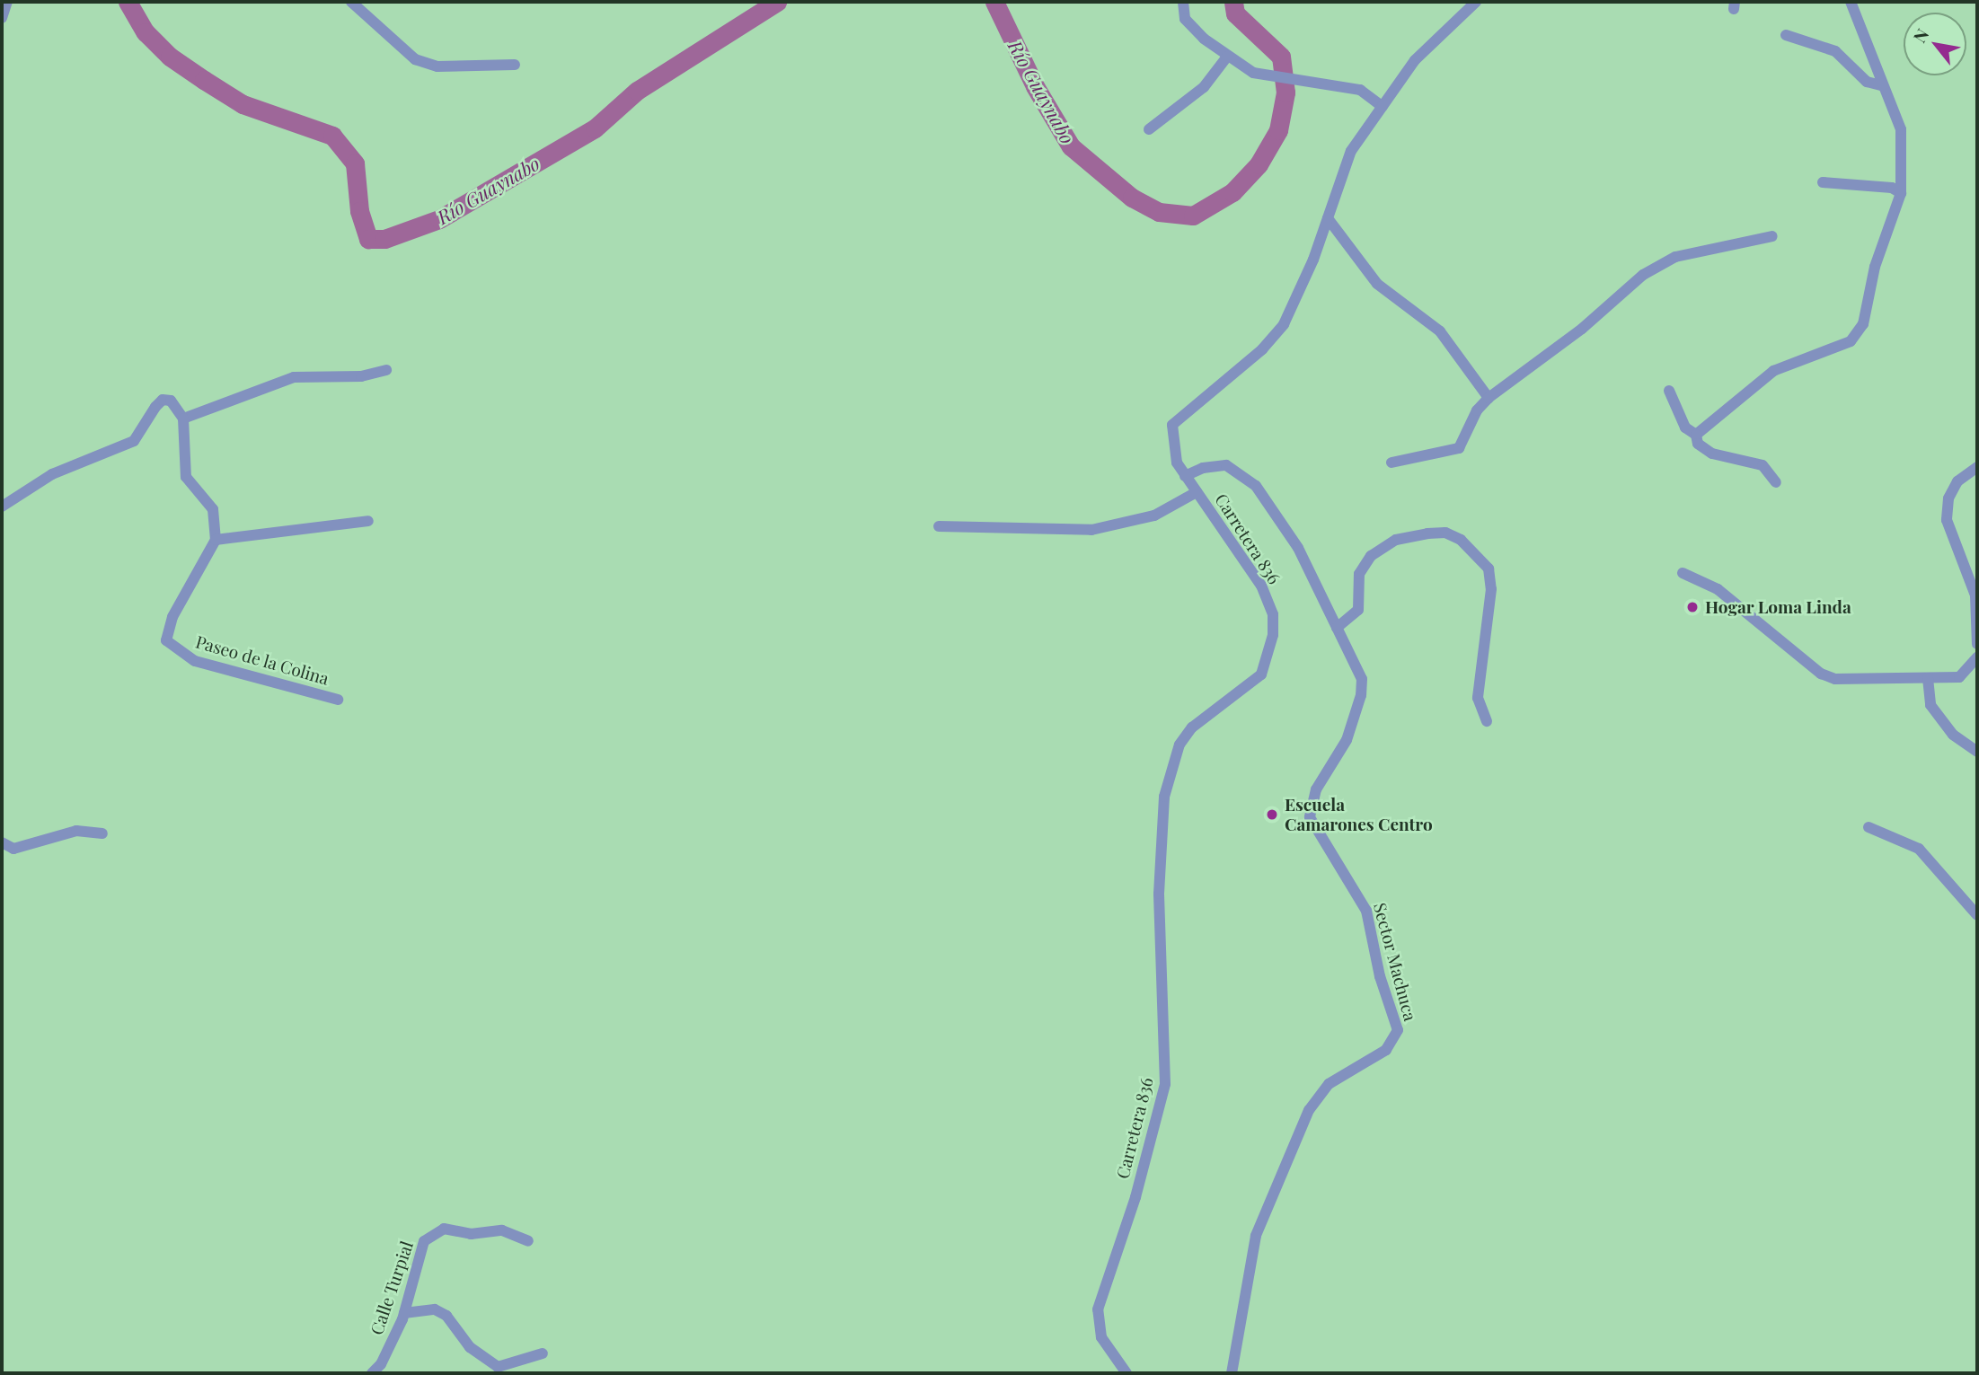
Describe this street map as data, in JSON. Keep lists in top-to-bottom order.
{
  "streets": {
    "street": [
      "Carretera 836",
      "Paseo de la Colina",
      "Sector Machuca",
      "Calle Turpial"
    ]
  },
  "crossings": [
    ["Carretera 836", "Sector Machuca"]
  ],
  "water": ["Río Guaynabo"],
  "places": ["Hogar Loma Linda", "Escuela Camarones Centro"],
  "north": "top left"
}
